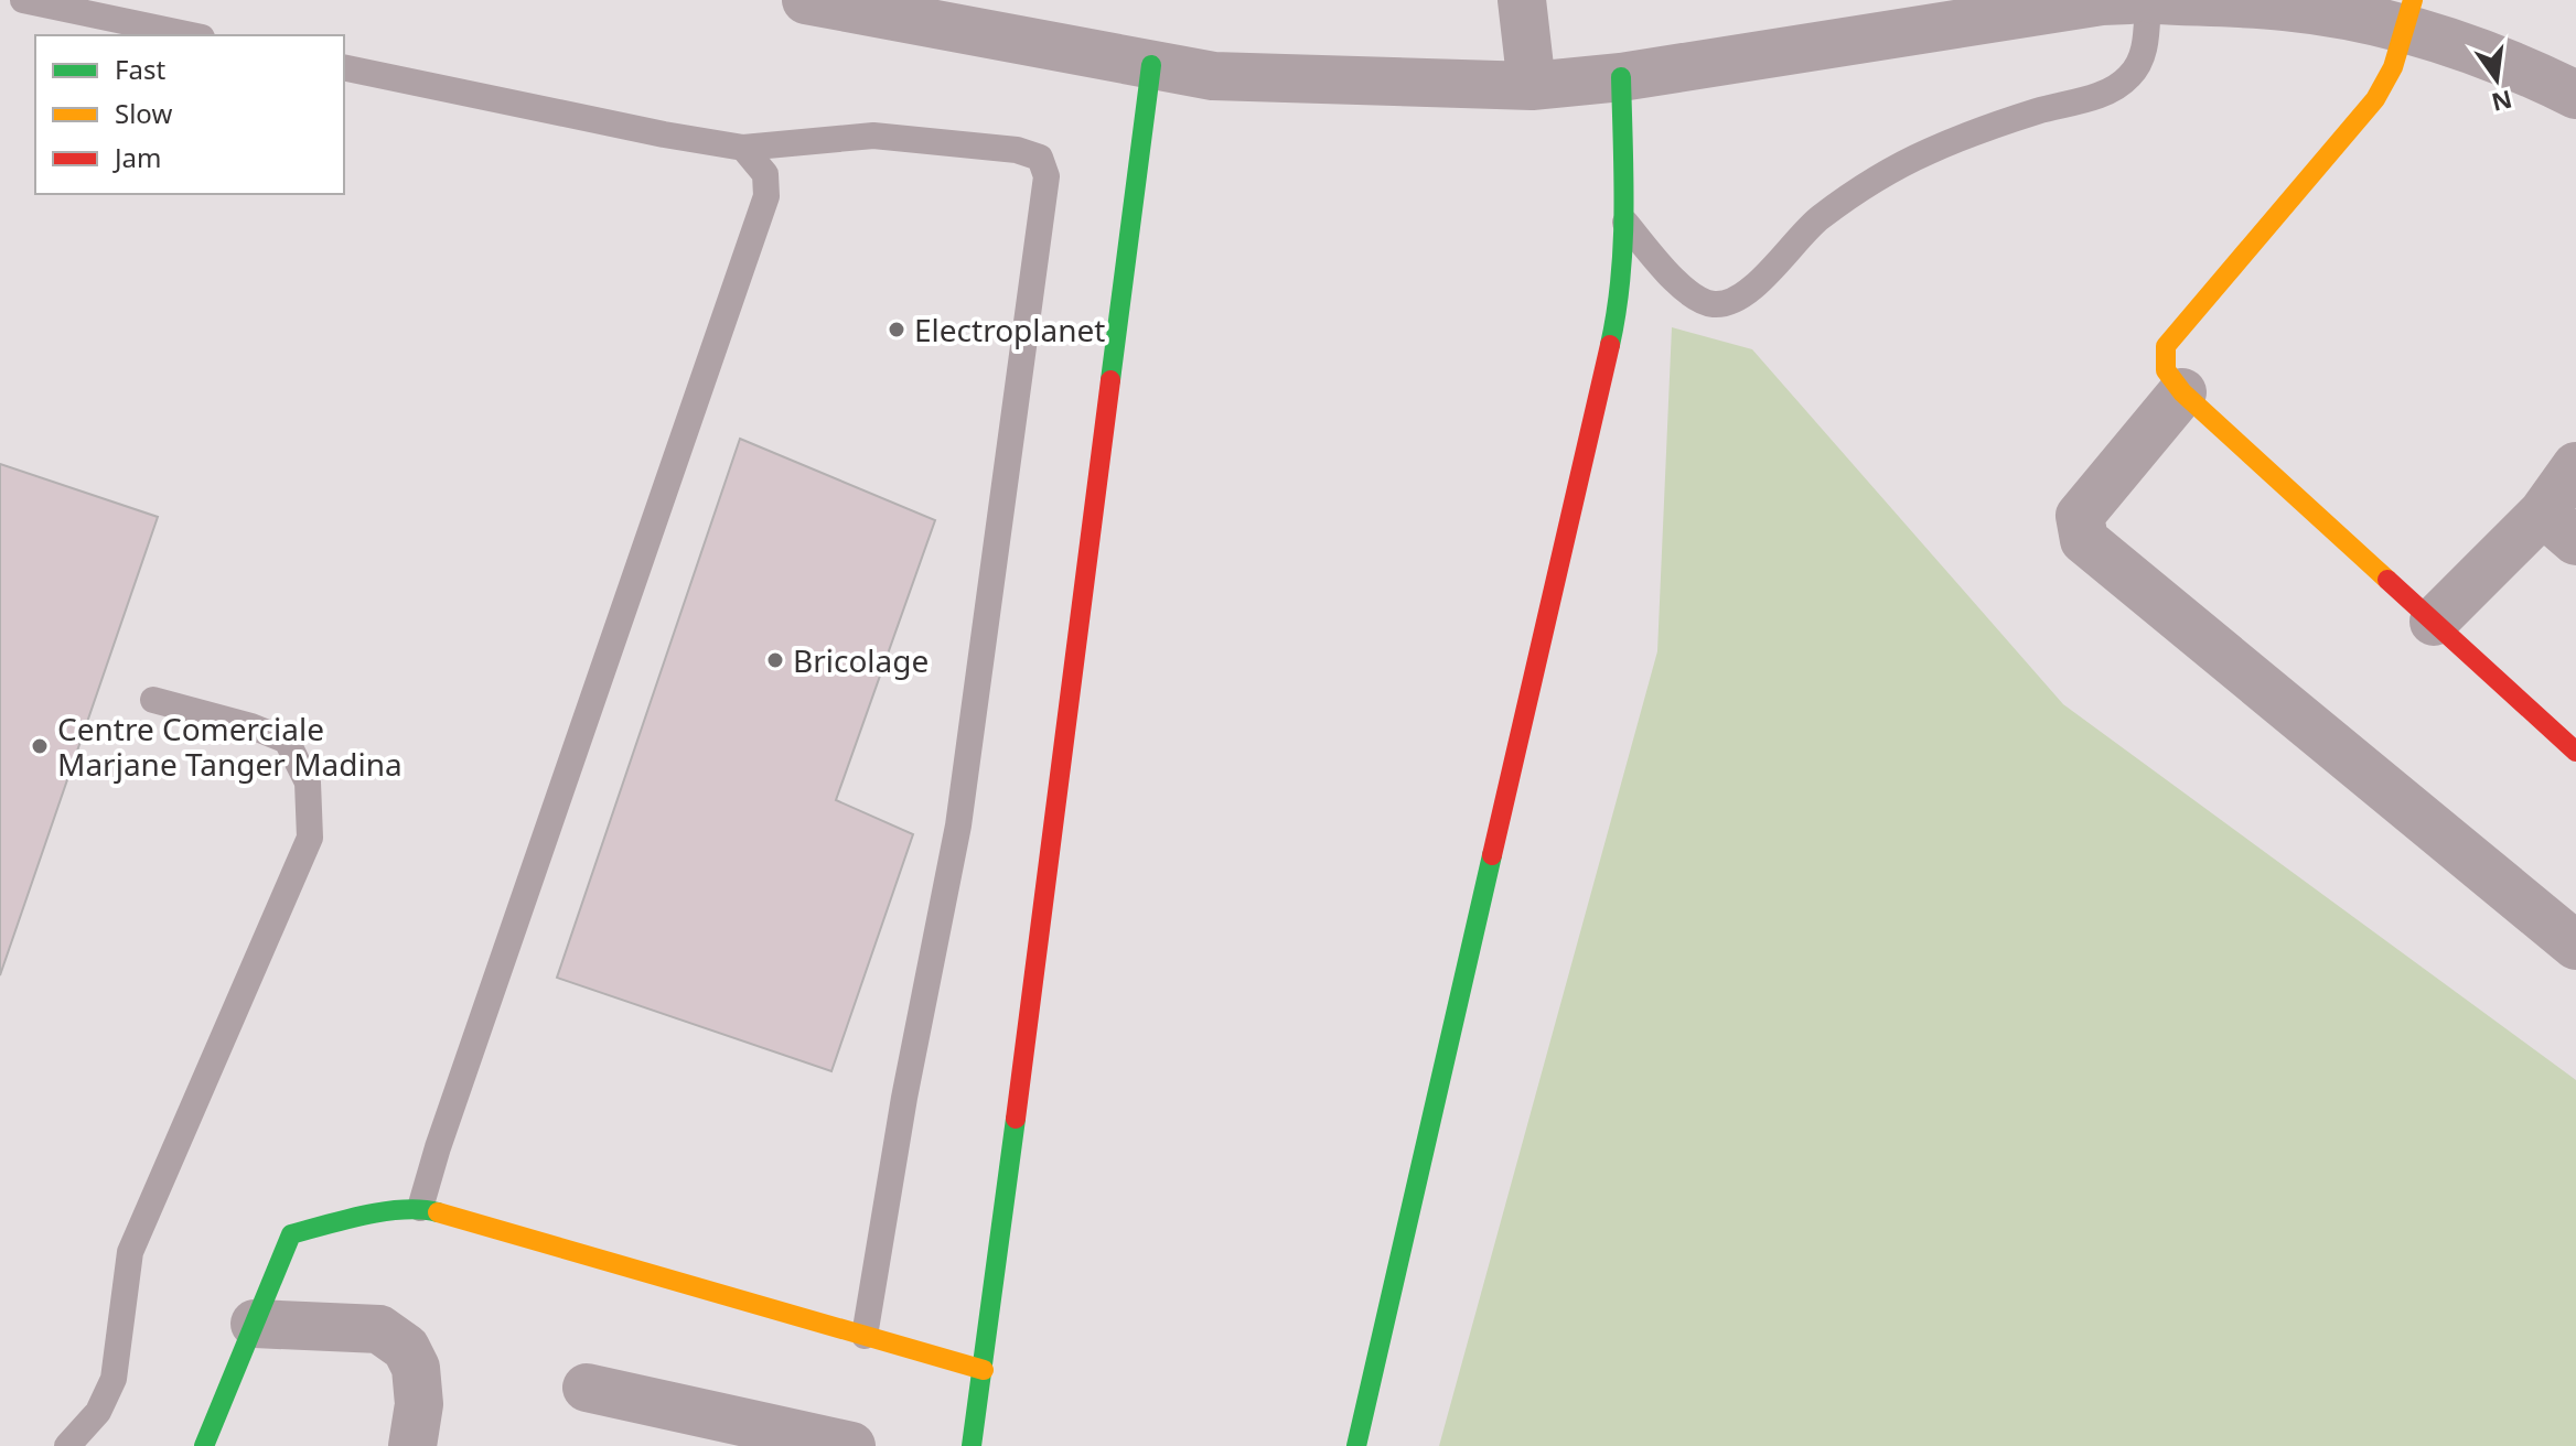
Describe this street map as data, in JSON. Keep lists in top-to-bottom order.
{
  "places": ["Electroplanet", "Bricolage", "Centre Comerciale Marjane Tanger Madina"],
  "legend": ["Fast", "Slow", "Jam"],
  "north": "bottom"
}
